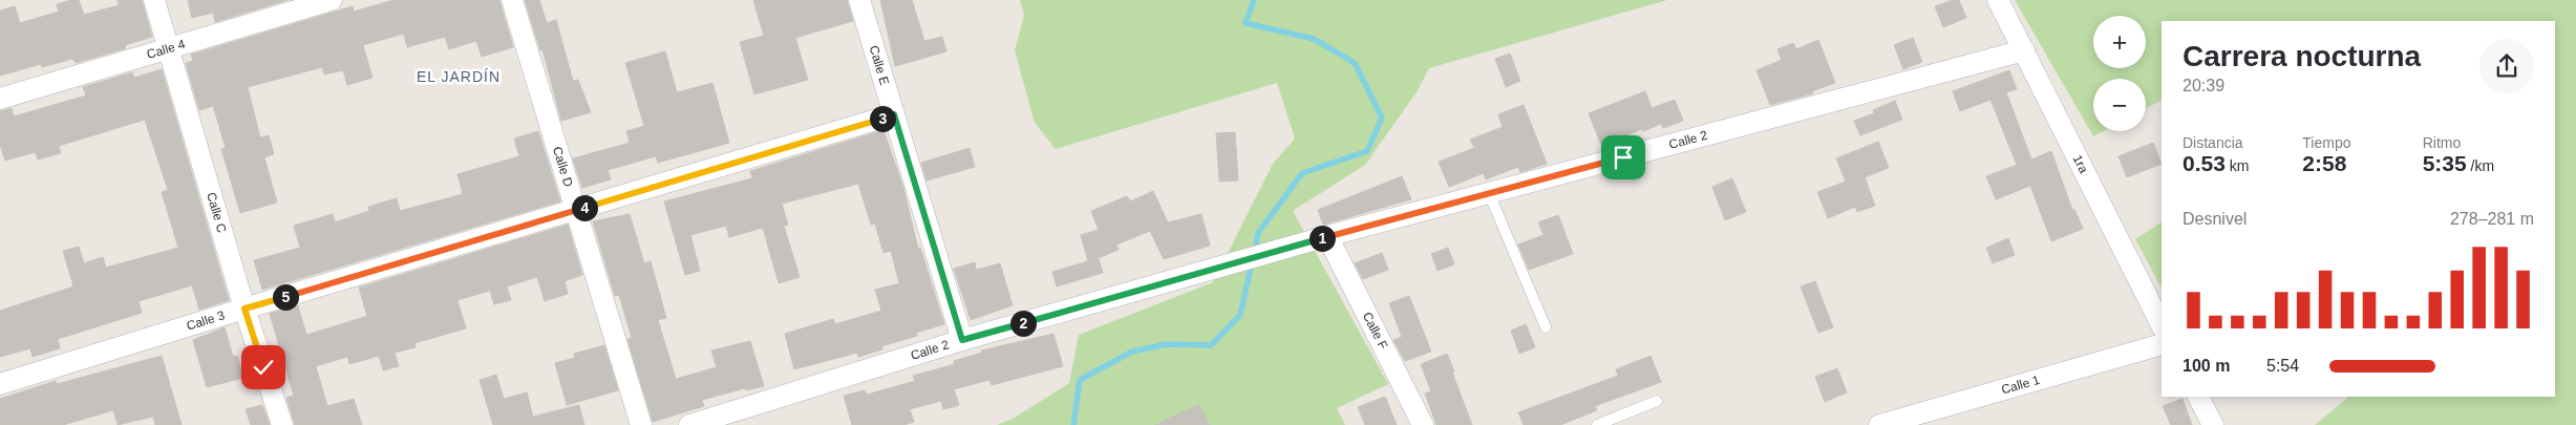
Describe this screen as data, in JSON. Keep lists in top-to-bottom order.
{
  "streets": {
    "street": [
      "Calle 4",
      "Calle E",
      "Calle 2",
      "1ra",
      "Calle D",
      "Calle C",
      "Calle 3",
      "Calle F",
      "Calle 1"
    ]
  },
  "crossings": [
    ["Calle 4", "Calle C"],
    ["Calle E", "Calle 2"],
    ["Calle E", "Calle 3"],
    ["Calle 2", "1ra"],
    ["Calle 2", "Calle F"],
    ["Calle D", "Calle 3"],
    ["Calle C", "Calle 3"]
  ],
  "districts": ["EL JARDÍN"],
  "page": {
    "map_buttons": ["+", "−"],
    "heading": ["Carrera nocturna", "20:39"],
    "pins": [
      "3",
      "4",
      "1",
      "5",
      "2"
    ],
    "stats": [
      ["Distancia", "0.53 km"],
      ["Tiempo", "2:58"],
      ["Ritmo", "5:35 /km"]
    ],
    "chart": ["Desnivel", "278–281 m"],
    "list": [
      {
        "name": "100 m",
        "note": "5:54"
      }
    ]
  }
}
